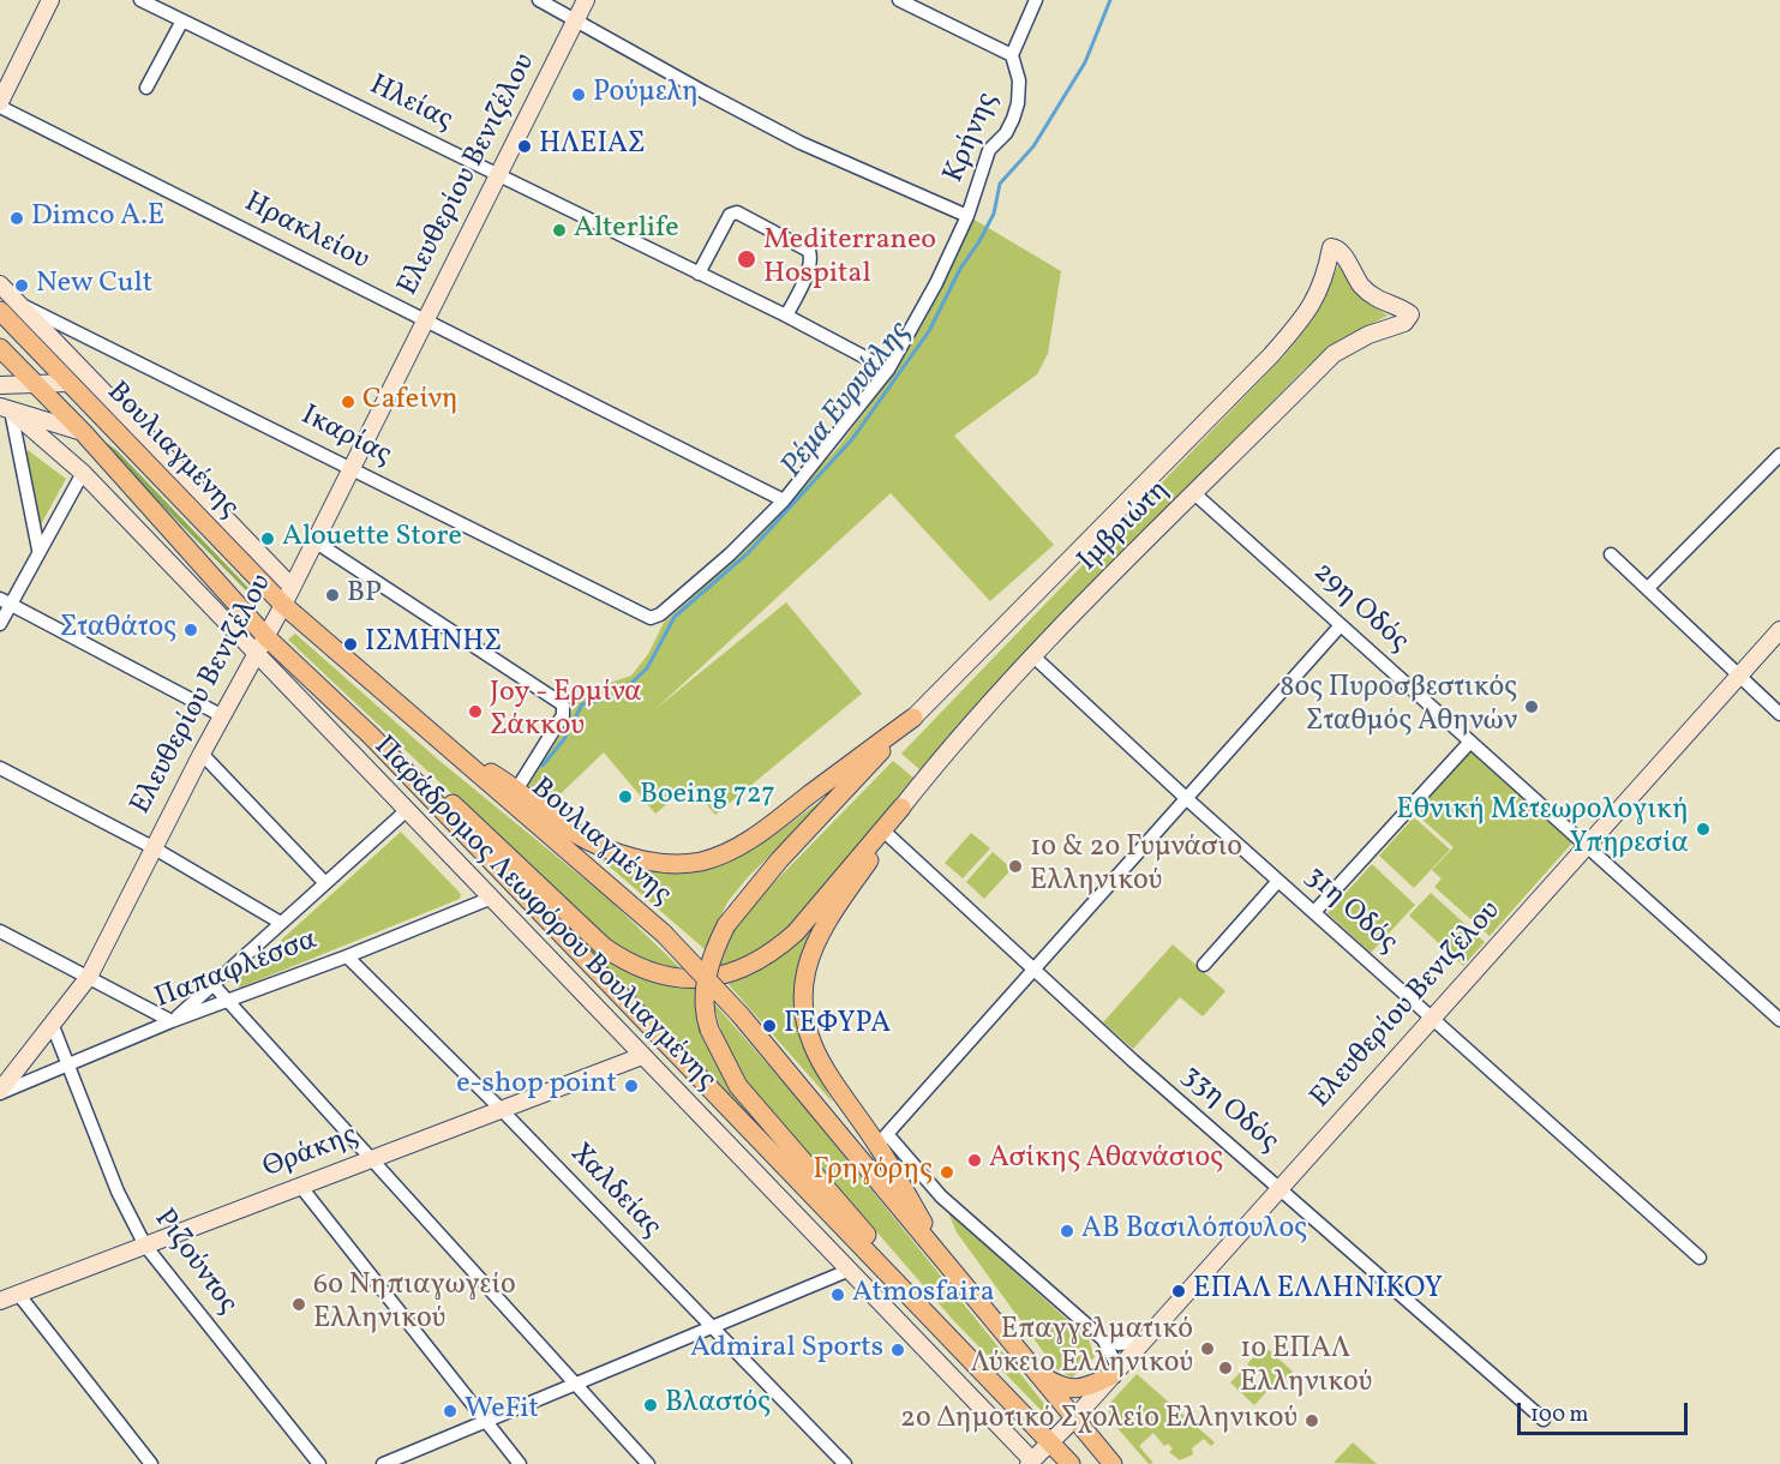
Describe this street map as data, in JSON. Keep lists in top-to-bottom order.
{
  "streets": {
    "main road": ["Βουλιαγμένης"],
    "street": [
      "Ηλείας",
      "Κρήνης",
      "Ελευθερίου Βενιζέλου",
      "Ηρακλείου",
      "Ικαρίας",
      "Ιμβριώτη",
      "29η Οδός",
      "31η Οδός",
      "Παράδρομος Λεωφόρου Βουλιαγμένης",
      "Παπαφλέσσα",
      "33η Οδός",
      "Θράκης",
      "Χαλδείας",
      "Ριζούντος"
    ]
  },
  "crossings": [
    ["Ηλείας", "Κρήνης"],
    ["Ηλείας", "Ελευθερίου Βενιζέλου"],
    ["Κρήνης", "Ηρακλείου"],
    ["Κρήνης", "Ικαρίας"],
    ["Ελευθερίου Βενιζέλου", "Ηρακλείου"],
    ["Ελευθερίου Βενιζέλου", "Ικαρίας"],
    ["Ελευθερίου Βενιζέλου", "Βουλιαγμένης"],
    ["Ελευθερίου Βενιζέλου", "29η Οδός"],
    ["Ελευθερίου Βενιζέλου", "31η Οδός"],
    ["Ελευθερίου Βενιζέλου", "Παράδρομος Λεωφόρου Βουλιαγμένης"],
    ["Ελευθερίου Βενιζέλου", "Παπαφλέσσα"],
    ["Ελευθερίου Βενιζέλου", "33η Οδός"],
    ["Ελευθερίου Βενιζέλου", "Ριζούντος"],
    ["Ιμβριώτη", "29η Οδός"],
    ["Ιμβριώτη", "31η Οδός"],
    ["Παράδρομος Λεωφόρου Βουλιαγμένης", "Παπαφλέσσα"],
    ["Παράδρομος Λεωφόρου Βουλιαγμένης", "Θράκης"],
    ["Παπαφλέσσα", "Χαλδείας"],
    ["Παπαφλέσσα", "Ριζούντος"],
    ["Θράκης", "Χαλδείας"],
    ["Θράκης", "Ριζούντος"]
  ],
  "water": ["Ρέμα Ευρυάλης"],
  "places": [
    "Ρούμελη",
    "ΗΛΕΙΑΣ",
    "Dimco Α.Ε",
    "Alterlife",
    "Mediterraneo Hospital",
    "New Cult",
    "Cafeίνη",
    "Alouette Store",
    "BP",
    "Σταθάτος",
    "ΙΣΜΗΝΗΣ",
    "8ος Πυροσβεστικός Σταθμός Αθηνών",
    "Joy - Ερμίνα Σάκκου",
    "Boeing 727",
    "Εθνική Μετεωρολογική Υπηρεσία",
    "1ο & 2ο Γυμνάσιο Ελληνικού",
    "ΓΕΦΥΡΑ",
    "e-shop point",
    "Ασίκης Αθανάσιος",
    "Γρηγόρης",
    "ΑΒ Βασιλόπουλος",
    "ΕΠΑΛ ΕΛΛΗΝΙΚΟΥ",
    "Atmosfaira",
    "6ο Νηπιαγωγείο Ελληνικού",
    "Επαγγελματικό Λύκειο Ελληνικού",
    "Admiral Sports",
    "1ο ΕΠΑΛ Ελληνικού",
    "Βλαστός",
    "WeFit",
    "2ο Δημοτικό Σχολείο Ελληνικού"
  ],
  "scale_bar": "100 m"
}
